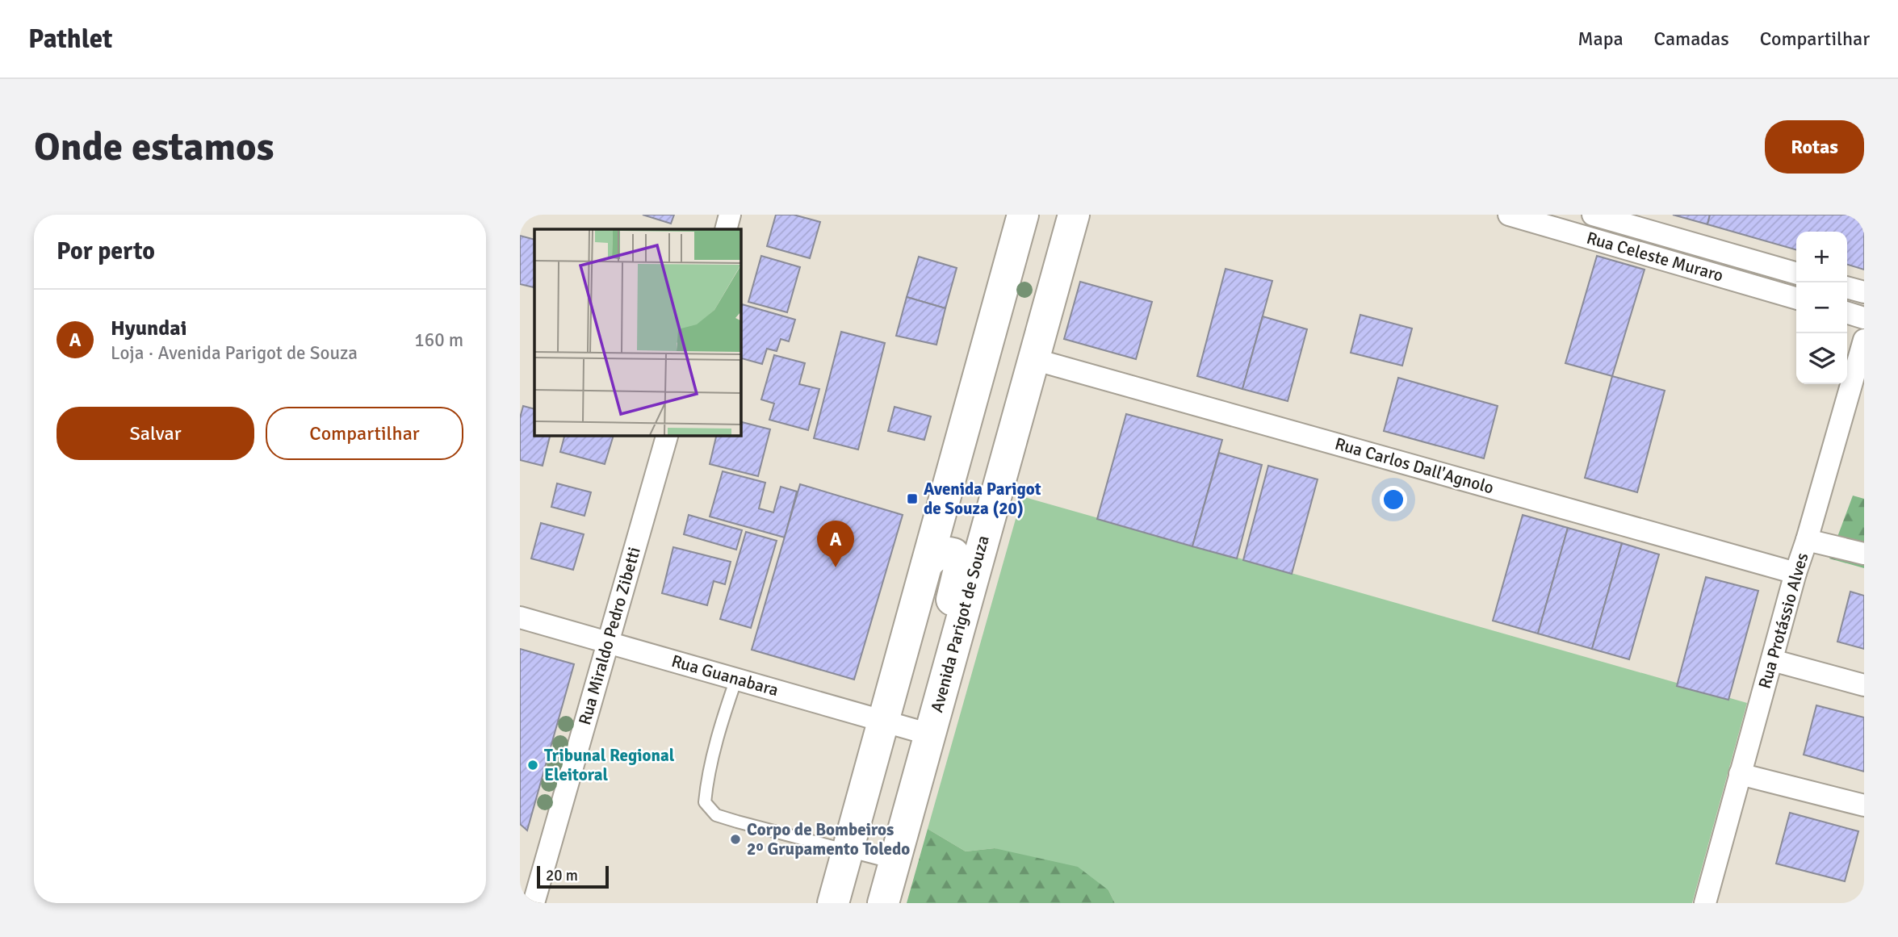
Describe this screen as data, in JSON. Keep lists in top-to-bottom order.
{
  "streets": {
    "main road": ["Avenida Parigot de Souza"],
    "street": [
      "Rua Celeste Muraro",
      "Rua Carlos Dall'Agnolo",
      "Rua Protássio Alves",
      "Rua Miraldo Pedro Zibetti",
      "Rua Guanabara"
    ]
  },
  "crossings": [
    ["Rua Carlos Dall'Agnolo", "Rua Protássio Alves"],
    ["Rua Carlos Dall'Agnolo", "Avenida Parigot de Souza"],
    ["Avenida Parigot de Souza", "Rua Guanabara"],
    ["Rua Miraldo Pedro Zibetti", "Rua Guanabara"]
  ],
  "places": {
    "transit": ["Avenida Parigot de Souza (20)"],
    "other": ["Tribunal Regional Eleitoral", "Corpo de Bombeiros 2º Grupamento Toledo"]
  },
  "scale_bar": "20 m",
  "page": {
    "header": "Pathlet",
    "nav": ["Mapa", "Camadas", "Compartilhar"],
    "buttons": [
      "Rotas",
      ["Salvar", "Compartilhar"]
    ],
    "title": "Onde estamos",
    "heading": "Por perto",
    "map_buttons": ["+", "−"],
    "list": [
      {
        "mark": "A",
        "name": "Hyundai",
        "note": "Loja · Avenida Parigot de Souza",
        "value": "160 m"
      }
    ],
    "pins": "A",
    "scale": "20 m"
  }
}
